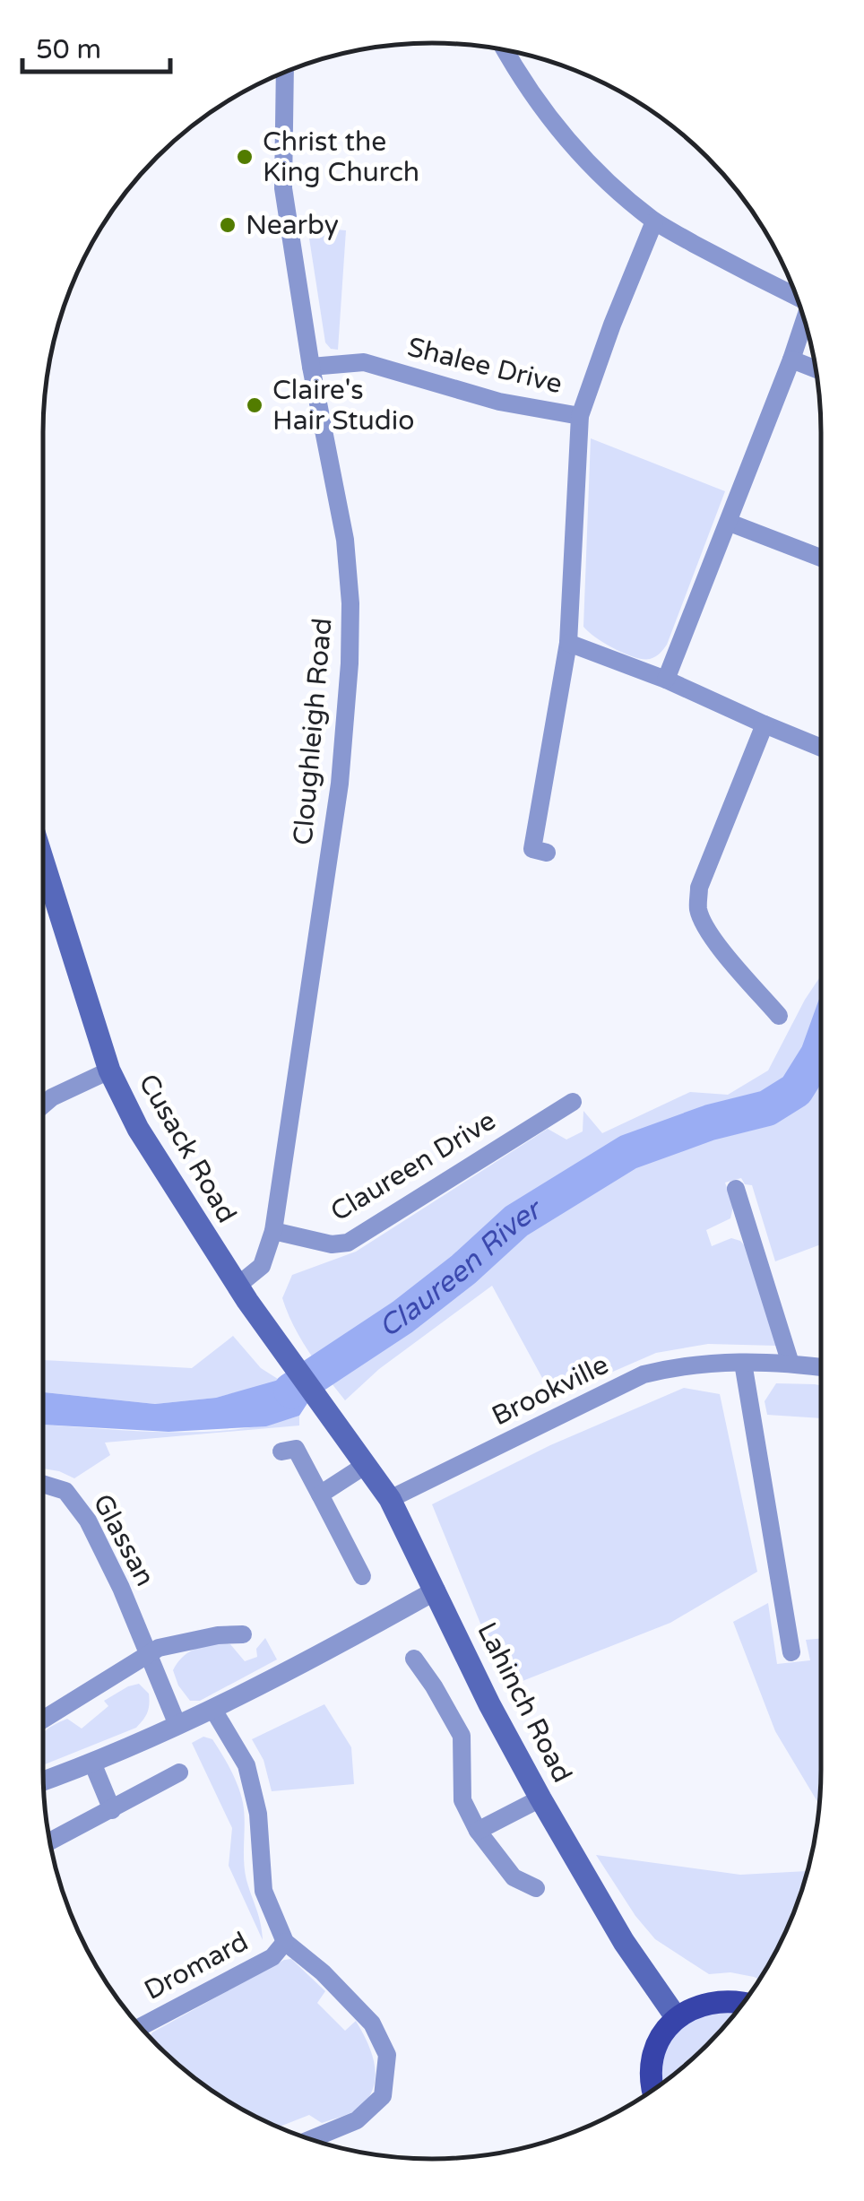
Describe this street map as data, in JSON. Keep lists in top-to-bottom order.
{
  "streets": {
    "main road": ["Cusack Road", "Lahinch Road"],
    "street": [
      "Shalee Drive",
      "Cloughleigh Road",
      "Claureen Drive",
      "Brookville",
      "Glassan",
      "Dromard"
    ]
  },
  "crossings": [
    ["Shalee Drive", "Cloughleigh Road"],
    ["Cloughleigh Road", "Cusack Road"],
    ["Cloughleigh Road", "Claureen Drive"],
    ["Cusack Road", "Lahinch Road"],
    ["Brookville", "Lahinch Road"]
  ],
  "water": ["Claureen River"],
  "places": ["Christ the King Church", "Nearby", "Claire's Hair Studio"],
  "scale_bar": "50 m"
}
